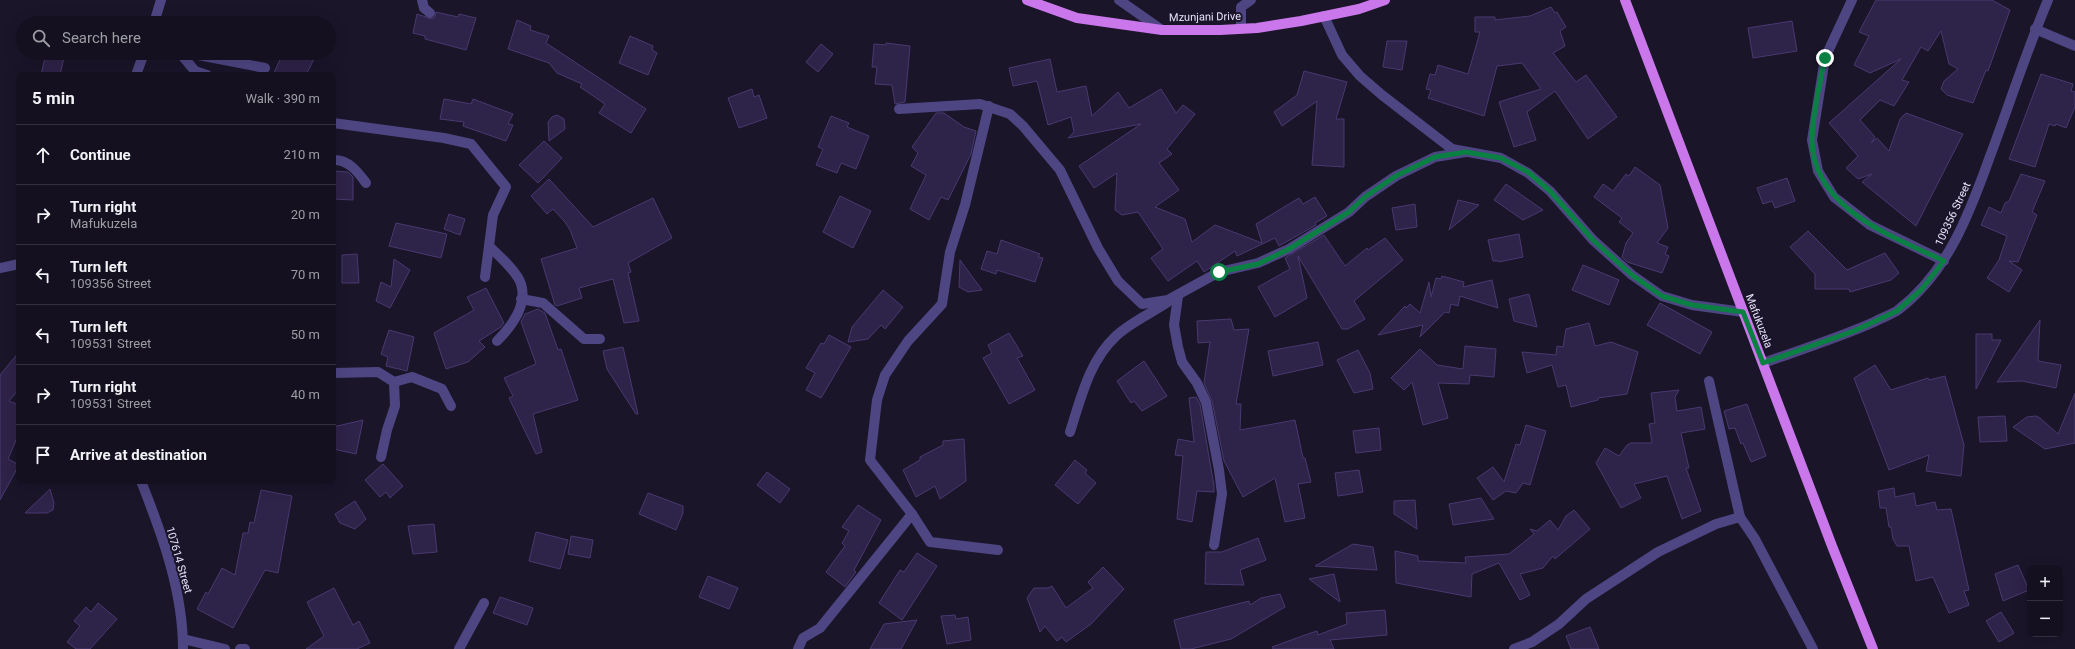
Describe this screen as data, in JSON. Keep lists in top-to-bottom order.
{
  "streets": {
    "main road": ["Mzunjani Drive", "Mafukuzela"],
    "street": ["109356 Street", "107614 Street"]
  },
  "crossings": [
    ["109356 Street", "Mafukuzela"]
  ],
  "page": {
    "search": "Search here",
    "heading": ["5 min", "Walk · 390 m"],
    "list": [
      ["Continue", "210 m"],
      ["Turn right", "Mafukuzela", "20 m"],
      ["Turn left", "109356 Street", "70 m"],
      ["Turn left", "109531 Street", "50 m"],
      ["Turn right", "109531 Street", "40 m"],
      "Arrive at destination"
    ],
    "map_buttons": ["+", "−"]
  }
}
